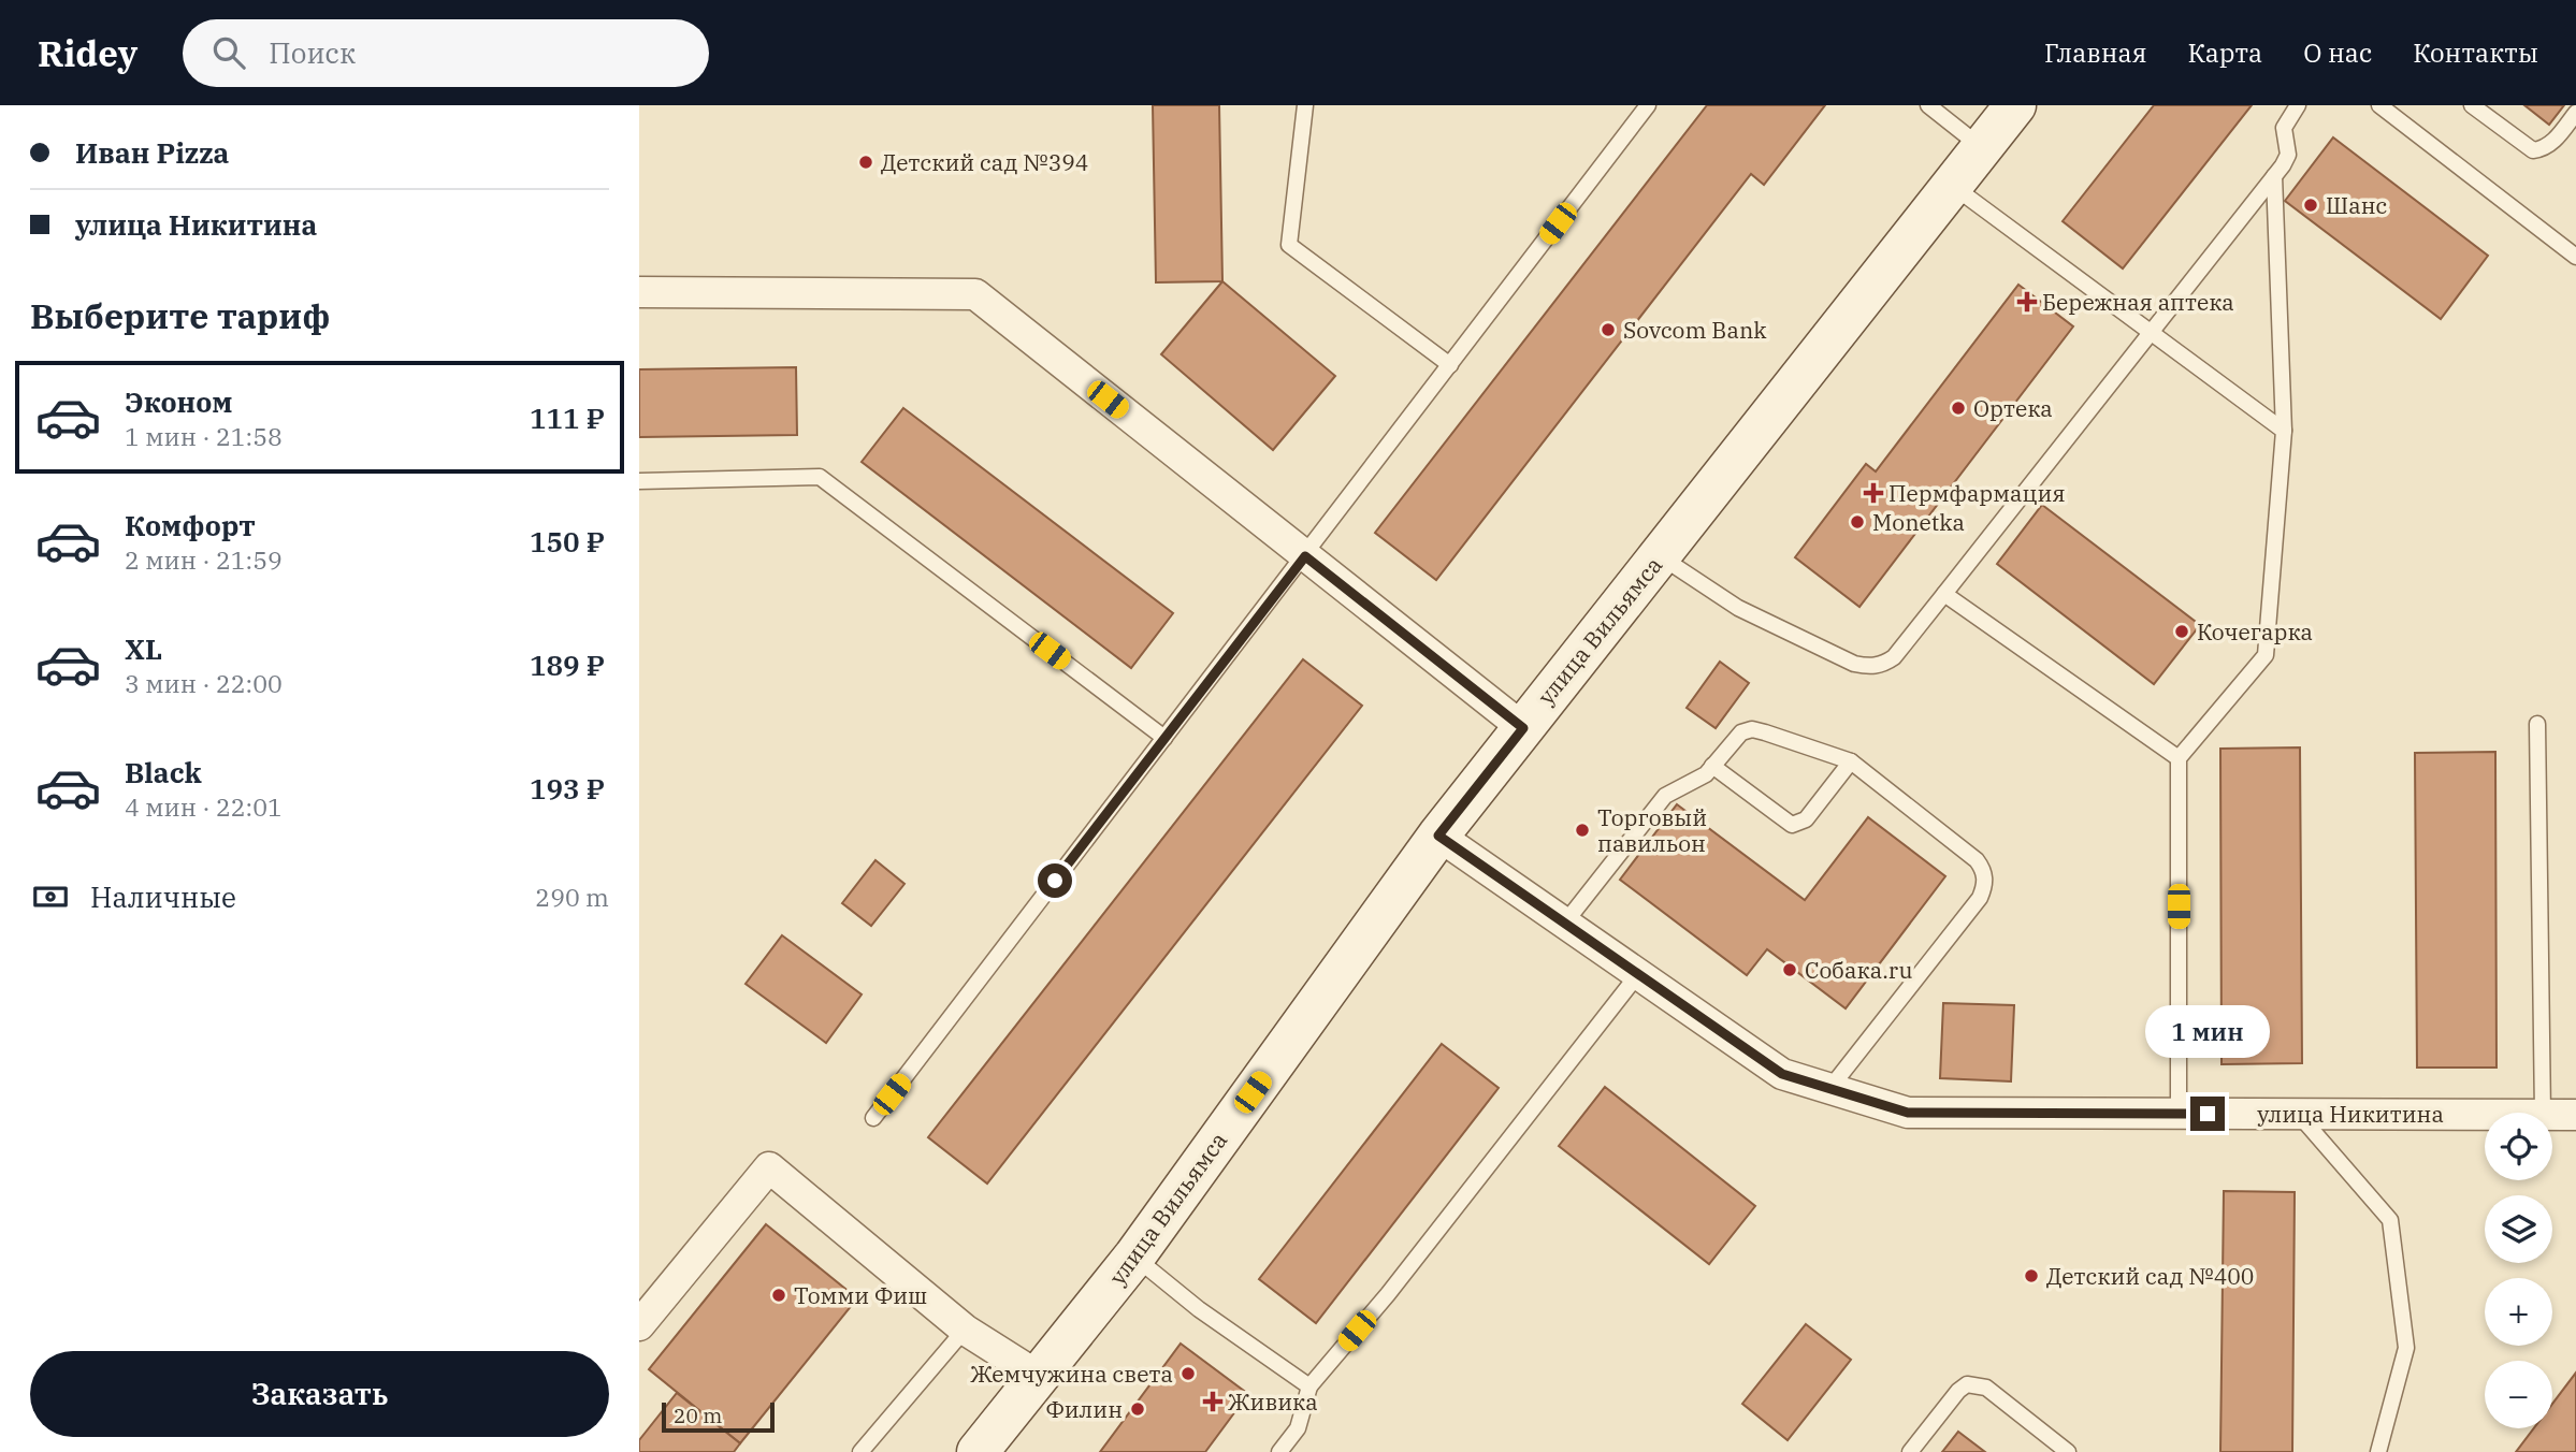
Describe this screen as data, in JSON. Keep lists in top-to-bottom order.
{
  "streets": {
    "street": ["улица Вильямса", "улица Никитина"]
  },
  "crossings": [
    ["улица Вильямса", "улица Никитина"]
  ],
  "places": {
    "other": [
      "Детский сад №394",
      "Шанс",
      "Sovcom Bank",
      "Ортека",
      "Monetka",
      "Кочегарка",
      "Торговый павильон",
      "Собака.ru",
      "Детский сад №400",
      "Томми Фиш",
      "Жемчужина света",
      "Филин"
    ],
    "health": ["Бережная аптека", "Пермфармация", "Живика"]
  },
  "scale_bar": "20 m",
  "page": {
    "header": "Ridey",
    "search": "Поиск",
    "nav": [
      "Главная",
      "Карта",
      "О нас",
      "Контакты"
    ],
    "banner": ["Иван Pizza", "улица Никитина"],
    "heading": "Выберите тариф",
    "list": [
      {
        "name": "Эконом",
        "note": "1 мин · 21:58",
        "value": "111 ₽"
      },
      {
        "name": "Комфорт",
        "note": "2 мин · 21:59",
        "value": "150 ₽"
      },
      {
        "name": "XL",
        "note": "3 мин · 22:00",
        "value": "189 ₽"
      },
      {
        "name": "Black",
        "note": "4 мин · 22:01",
        "value": "193 ₽"
      }
    ],
    "pay": ["Наличные", "290 m"],
    "bubble": "1 мин",
    "map_buttons": ["+", "−"],
    "buttons": "Заказать",
    "scale": "20 m"
  }
}
